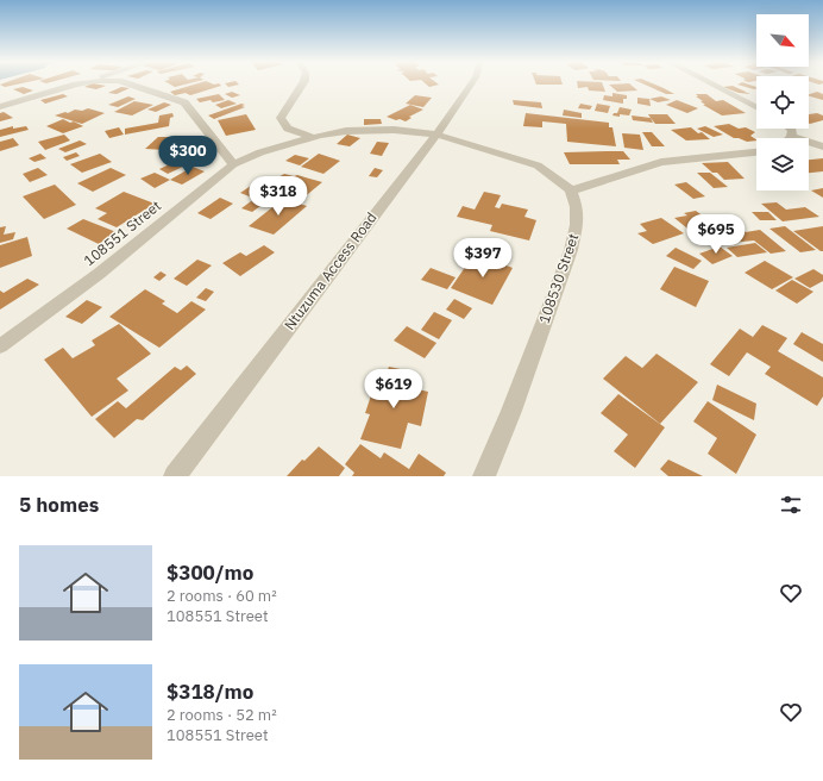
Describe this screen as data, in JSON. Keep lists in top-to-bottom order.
{
  "streets": {
    "street": ["108551 Street", "Ntuzuma Access Road", "108530 Street"]
  },
  "crossings": [
    ["108551 Street", "Ntuzuma Access Road"]
  ],
  "north": "bottom right",
  "page": {
    "price": [
      "$300",
      "$318",
      "$695",
      "$397",
      "$619"
    ],
    "heading": "5 homes",
    "list": [
      {
        "name": "$300/mo",
        "note": "2 rooms · 60 m² · 108551 Street"
      },
      {
        "name": "$318/mo",
        "note": "2 rooms · 52 m² · 108551 Street"
      }
    ]
  }
}
